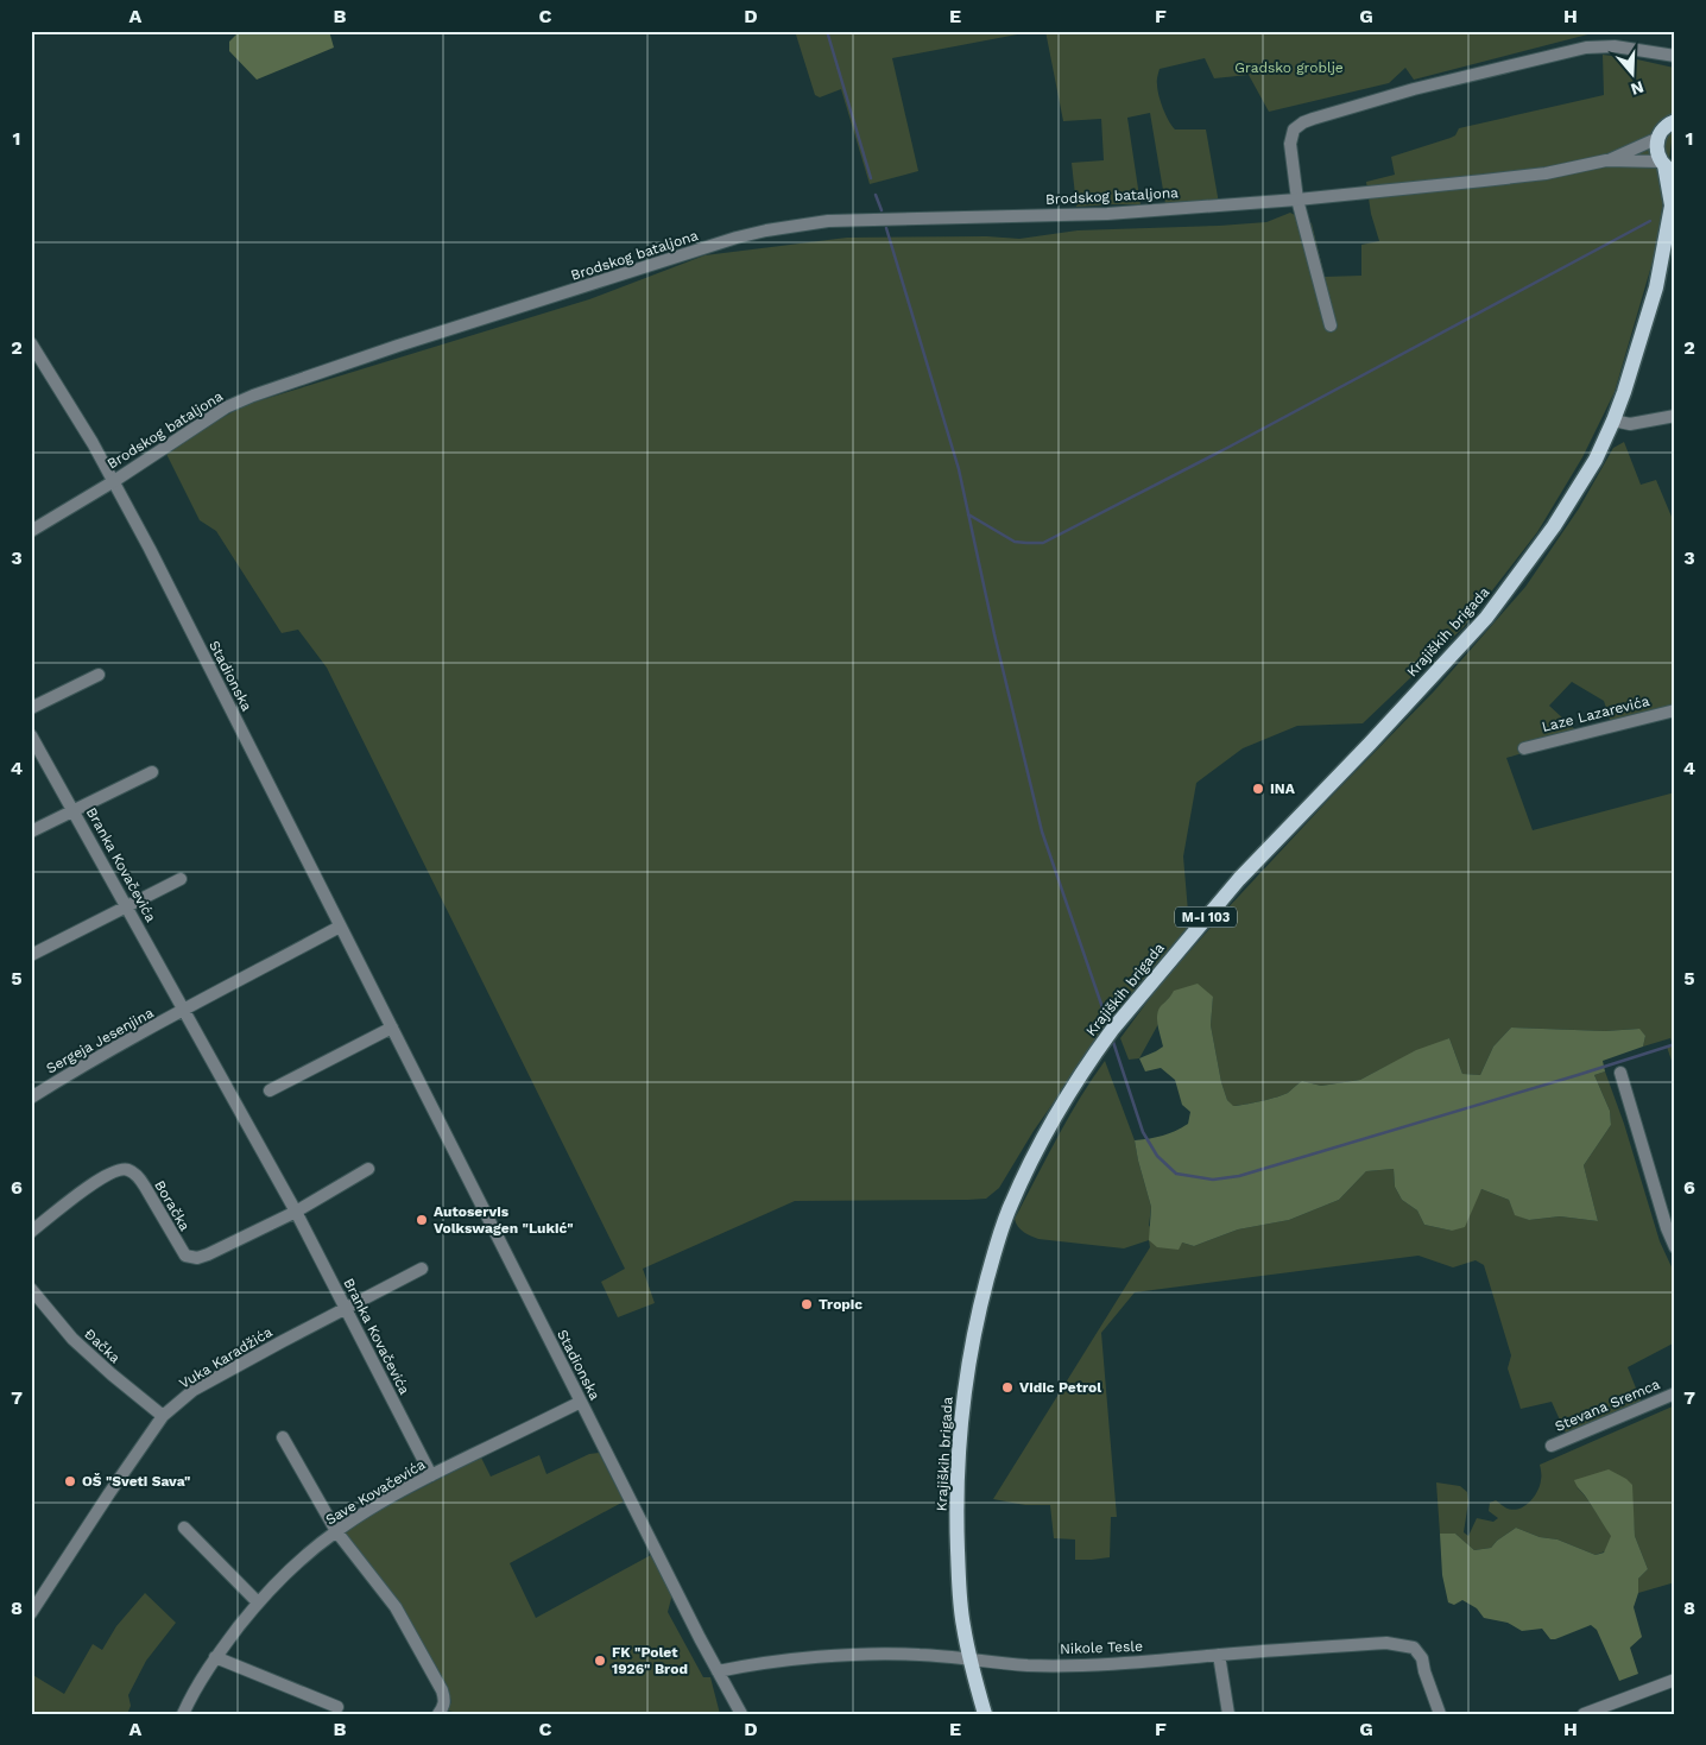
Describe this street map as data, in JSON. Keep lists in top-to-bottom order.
{
  "streets": {
    "main road": ["Krajiških brigada", "M-I 103"],
    "street": [
      "Brodskog bataljona",
      "Stadionska",
      "Laze Lazarevića",
      "Branka Kovačevića",
      "Sergeja Jesenjina",
      "Boračka",
      "Đačka",
      "Vuka Karadžića",
      "Stevana Sremca",
      "Save Kovačevića",
      "Nikole Tesle"
    ]
  },
  "crossings": [
    ["Brodskog bataljona", "Krajiških brigada"],
    ["Brodskog bataljona", "Stadionska"],
    ["Brodskog bataljona", "M-I 103"],
    ["Krajiških brigada", "M-I 103"],
    ["Krajiških brigada", "Nikole Tesle"],
    ["Stadionska", "Save Kovačevića"],
    ["Stadionska", "Nikole Tesle"],
    ["Branka Kovačevića", "Sergeja Jesenjina"],
    ["Branka Kovačevića", "Boračka"],
    ["Branka Kovačevića", "Vuka Karadžića"],
    ["Branka Kovačevića", "Save Kovačevića"],
    ["Đačka", "Vuka Karadžića"]
  ],
  "parks": ["Gradsko groblje"],
  "places": [
    "INA",
    "Autoservis Volkswagen \"Lukić\"",
    "Tropic",
    "Vidic Petrol",
    "OŠ \"Sveti Sava\"",
    "FK \"Polet 1926\" Brod"
  ],
  "north": "bottom",
  "grid": {
    "columns": [
      "A",
      "B",
      "C",
      "D",
      "E",
      "F",
      "G",
      "H"
    ],
    "rows": [
      "1",
      "2",
      "3",
      "4",
      "5",
      "6",
      "7",
      "8"
    ]
  }
}
